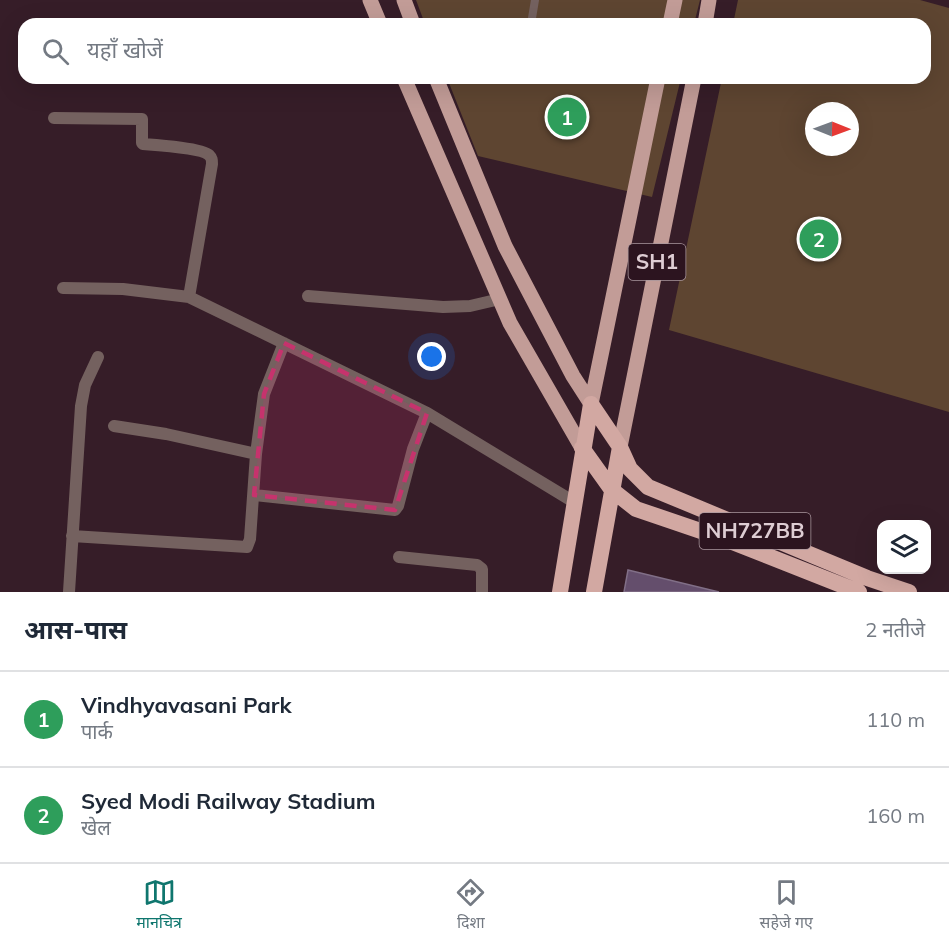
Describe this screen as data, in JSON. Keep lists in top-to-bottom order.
{
  "streets": {
    "highway": ["NH727BB"],
    "main road": ["SH1"]
  },
  "crossings": [
    ["SH1", "NH727BB"]
  ],
  "north": "right",
  "page": {
    "search": "यहाँ खोजें",
    "pins": ["1", "2"],
    "heading": ["आस-पास", "2 नतीजे"],
    "list": [
      {
        "mark": "1",
        "name": "Vindhyavasani Park",
        "note": "पार्क",
        "value": "110 m"
      },
      {
        "mark": "2",
        "name": "Syed Modi Railway Stadium",
        "note": "खेल",
        "value": "160 m"
      }
    ],
    "nav": ["मानचित्र", "दिशा", "सहेजे गए"]
  }
}
